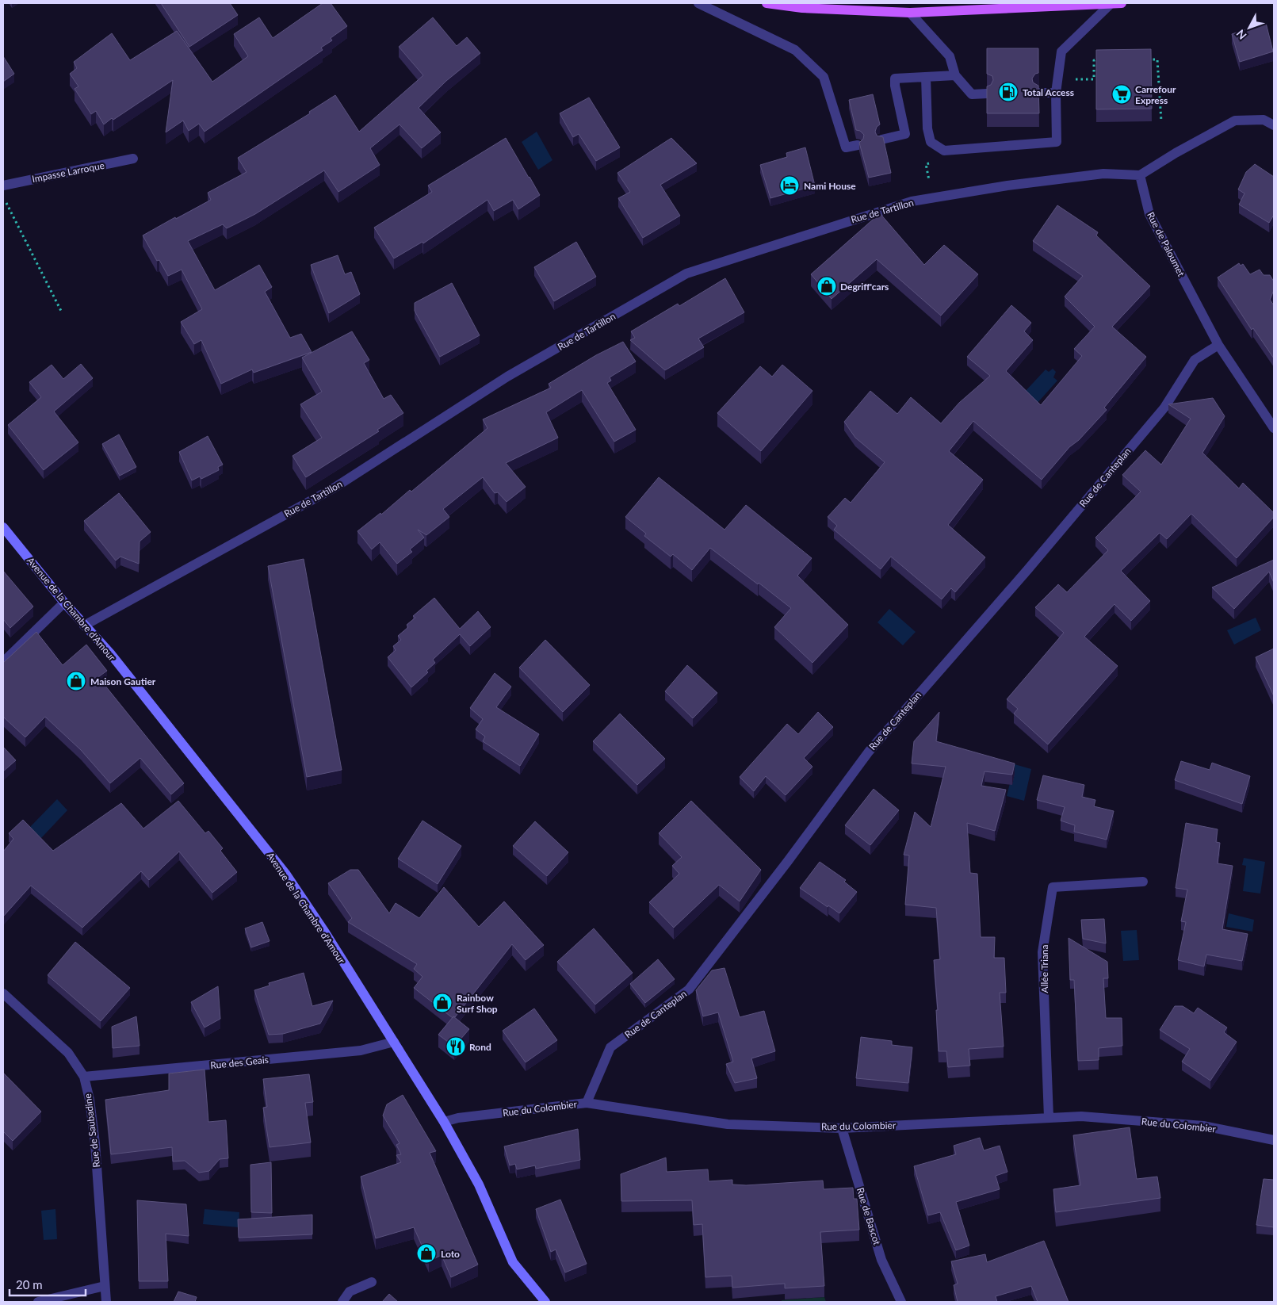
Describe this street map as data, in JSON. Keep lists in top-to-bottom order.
{
  "streets": {
    "main road": ["Avenue de la Chambre d'Amour"],
    "street": [
      "Impasse Larroque",
      "Rue de Tartillon",
      "Rue de Paloumet",
      "Rue de Canteplan",
      "Allée Triana",
      "Rue des Geais",
      "Rue du Colombier",
      "Rue de Saubadine",
      "Rue de Bascot"
    ]
  },
  "crossings": [
    ["Rue de Tartillon", "Rue de Paloumet"],
    ["Rue de Tartillon", "Avenue de la Chambre d'Amour"],
    ["Rue de Paloumet", "Rue de Canteplan"],
    ["Rue de Canteplan", "Rue du Colombier"],
    ["Avenue de la Chambre d'Amour", "Rue des Geais"],
    ["Avenue de la Chambre d'Amour", "Rue du Colombier"],
    ["Allée Triana", "Rue du Colombier"],
    ["Rue des Geais", "Rue de Saubadine"],
    ["Rue du Colombier", "Rue de Bascot"]
  ],
  "places": {
    "fuel station": ["Total Access"],
    "supermarket": ["Carrefour Express"],
    "hotel": ["Nami House"],
    "shop": [
      "Degriff'cars",
      "Maison Gautier",
      "Rainbow Surf Shop",
      "Loto"
    ],
    "restaurant": ["Rond"]
  },
  "scale_bar": "20 m",
  "north": "bottom left"
}
